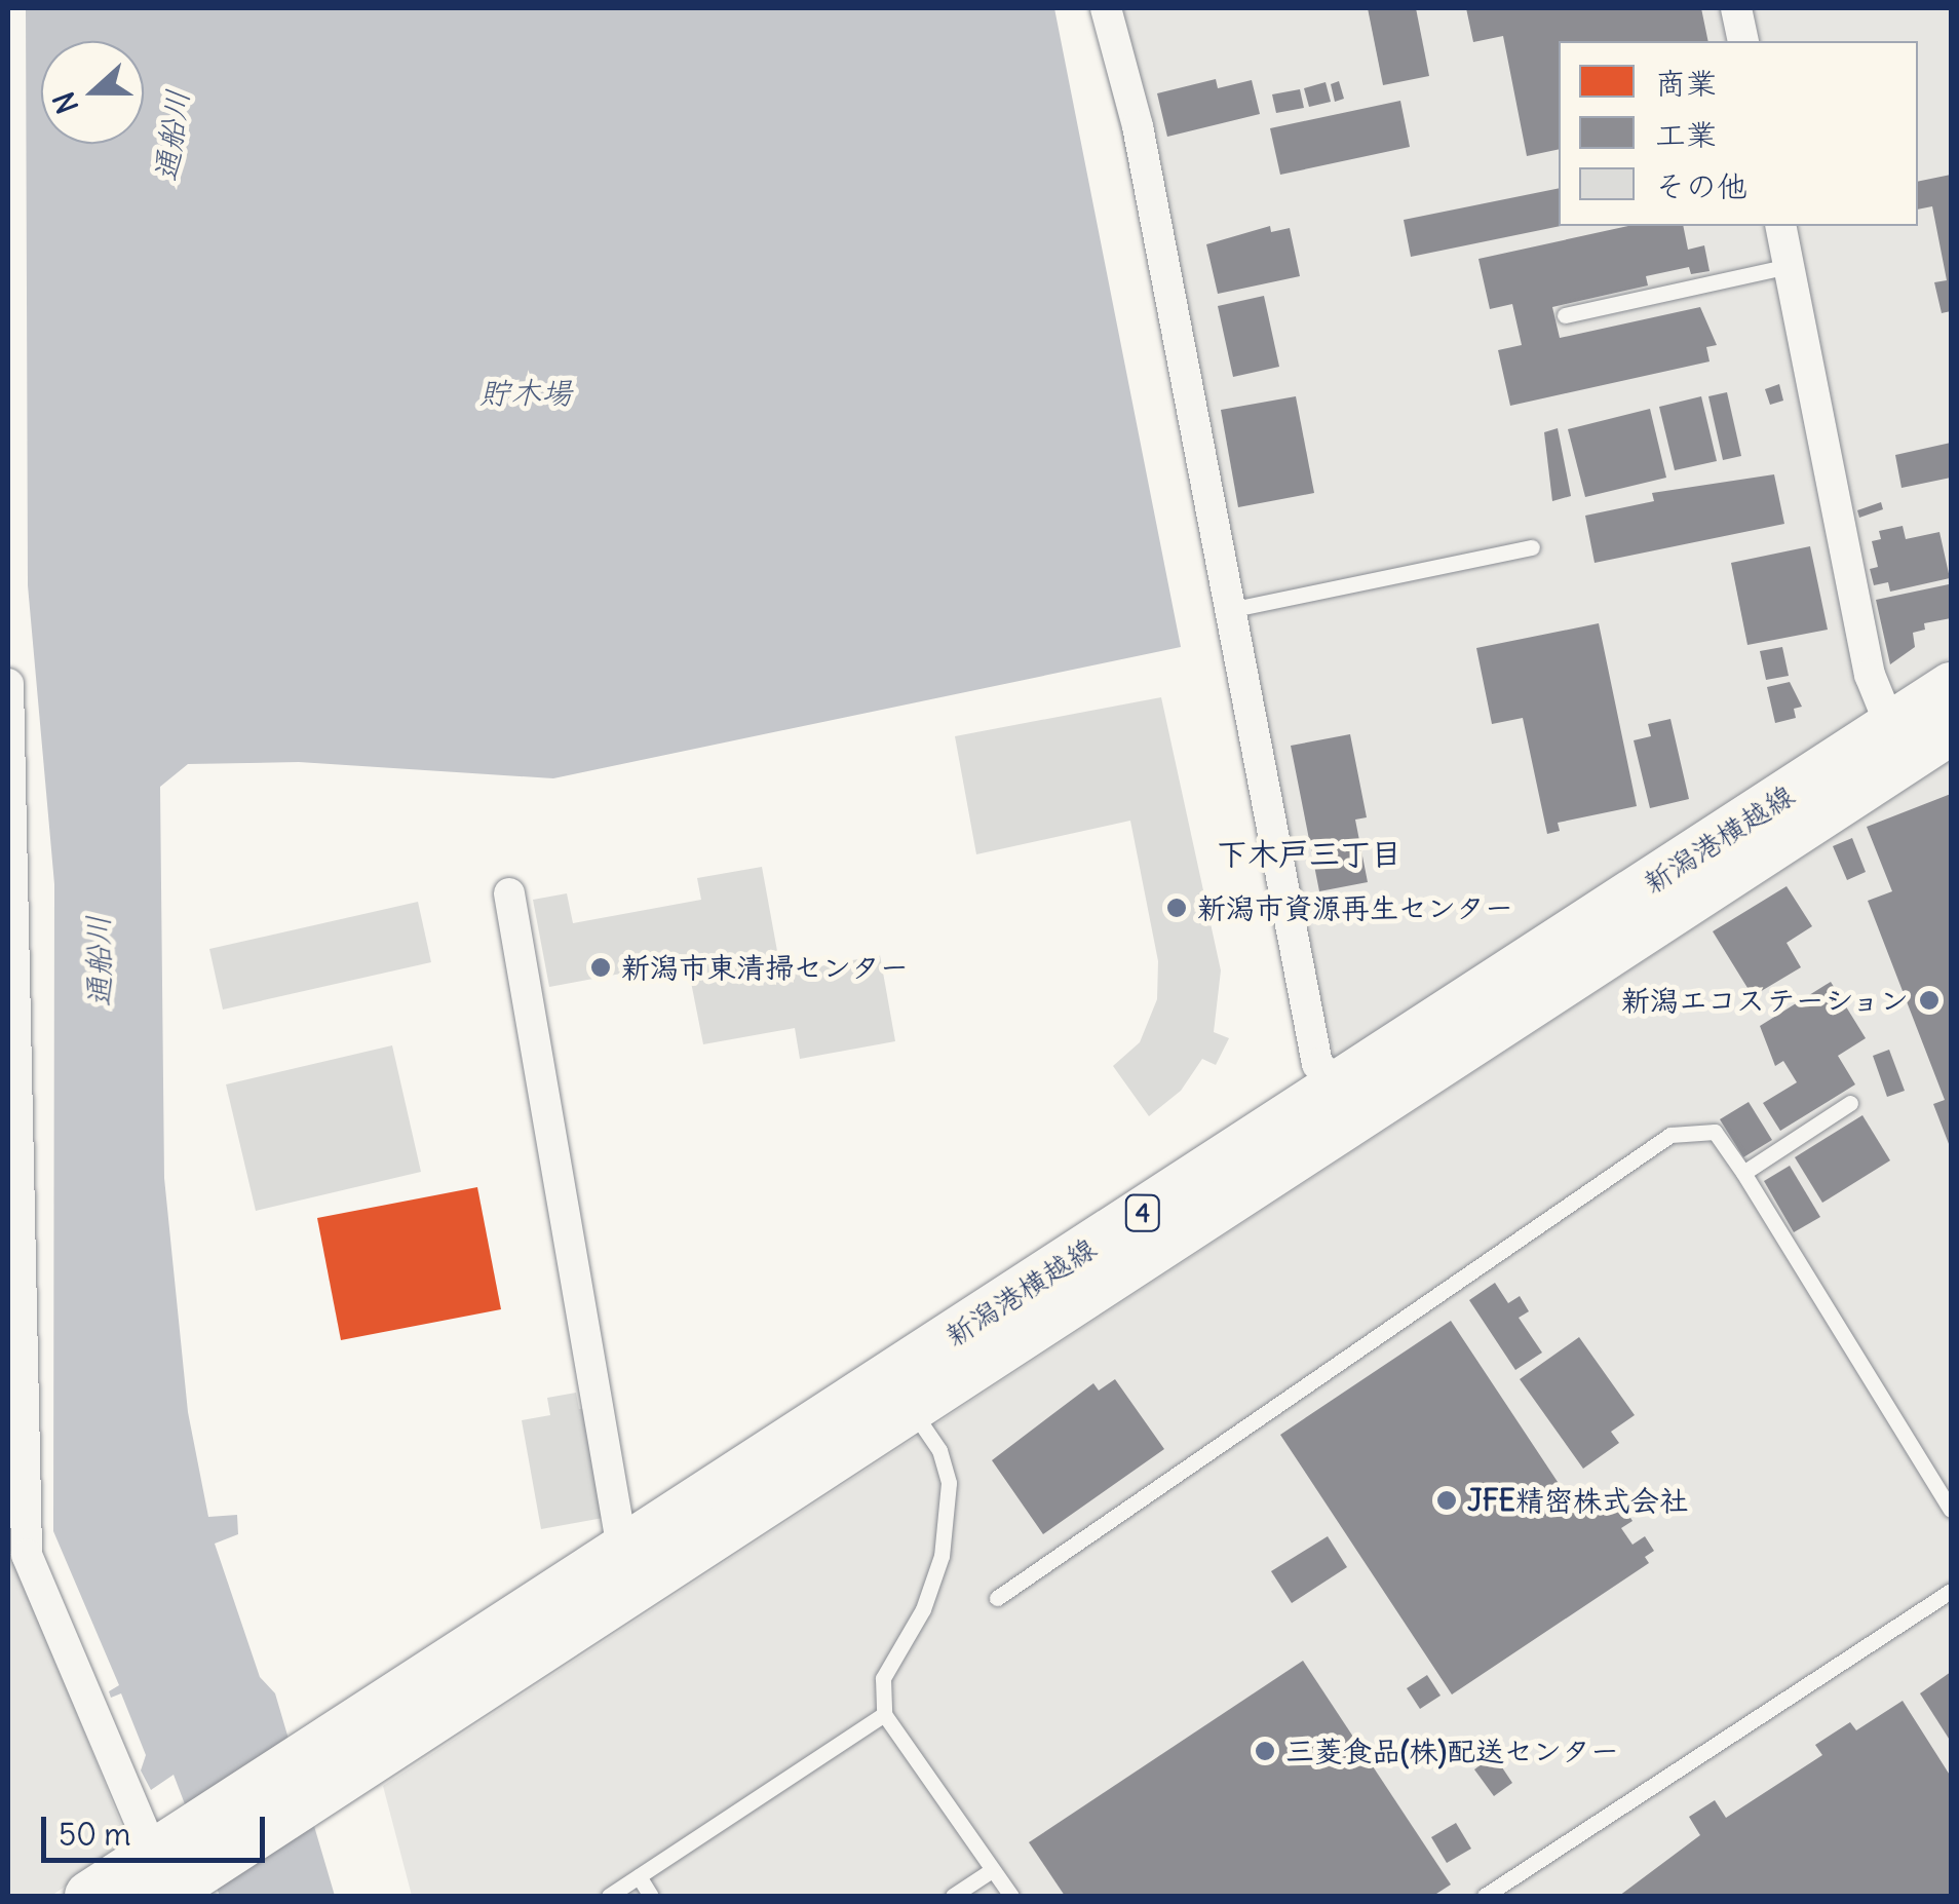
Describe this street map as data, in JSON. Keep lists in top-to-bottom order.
{
  "streets": {
    "main road": ["新潟港横越線", "4"]
  },
  "districts": ["下木戸三丁目"],
  "water": ["通船川", "貯木場"],
  "places": [
    "新潟市資源再生センター",
    "新潟市東清掃センター",
    "新潟エコステーション",
    "JFE精密株式会社",
    "三菱食品(株)配送センター"
  ],
  "legend": ["商業", "工業", "その他"],
  "scale_bar": "50 m",
  "north": "left"
}
